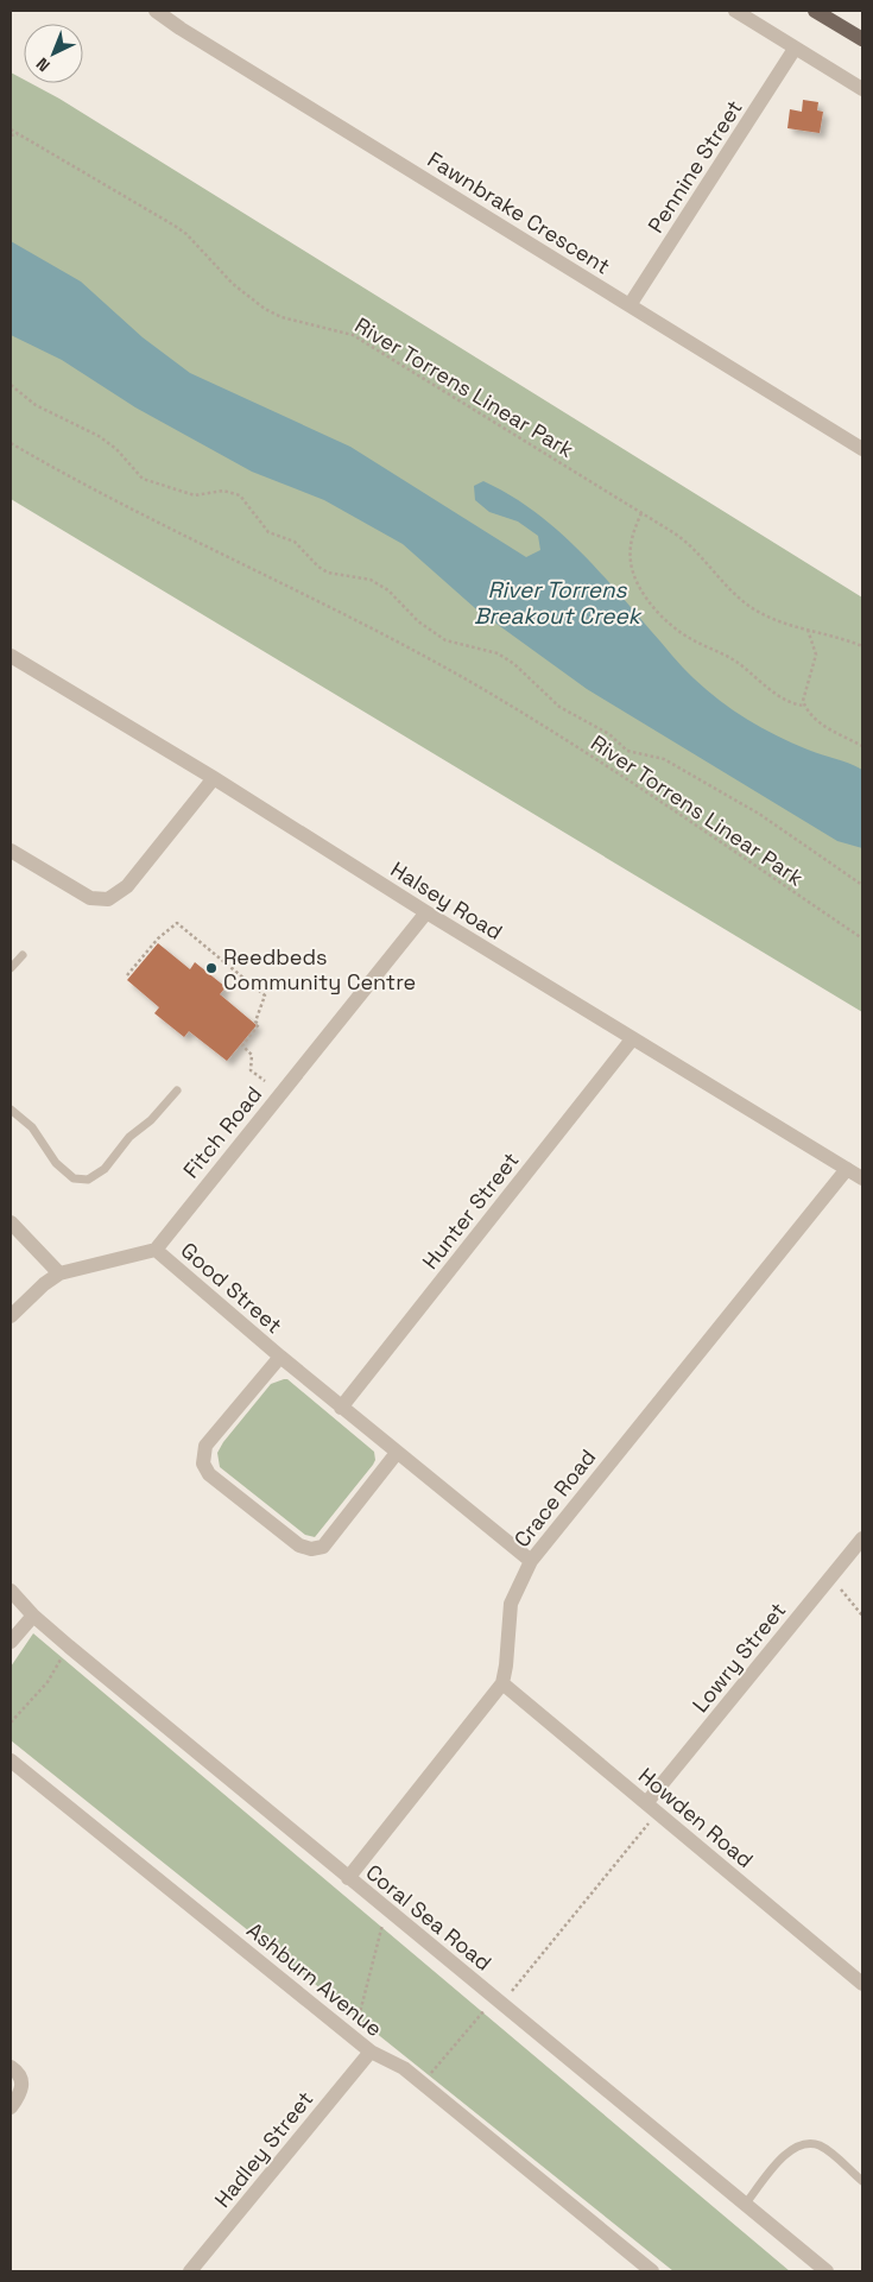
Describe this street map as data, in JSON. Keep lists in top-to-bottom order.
{
  "streets": {
    "street": [
      "Pennine Street",
      "Fawnbrake Crescent",
      "Halsey Road",
      "Fitch Road",
      "Hunter Street",
      "Good Street",
      "Crace Road",
      "Lowry Street",
      "Howden Road",
      "Coral Sea Road",
      "Ashburn Avenue",
      "Hadley Street"
    ],
    "path": ["River Torrens Linear Park"]
  },
  "crossings": [
    ["Pennine Street", "Fawnbrake Crescent"],
    ["Halsey Road", "Fitch Road"],
    ["Halsey Road", "Hunter Street"],
    ["Halsey Road", "Crace Road"],
    ["Fitch Road", "Good Street"],
    ["Hunter Street", "Good Street"],
    ["Good Street", "Crace Road"],
    ["Crace Road", "Howden Road"],
    ["Crace Road", "Coral Sea Road"],
    ["Lowry Street", "Howden Road"],
    ["Ashburn Avenue", "Hadley Street"]
  ],
  "water": ["River Torrens Breakout Creek"],
  "places": ["Reedbeds Community Centre"],
  "north": "bottom left"
}
